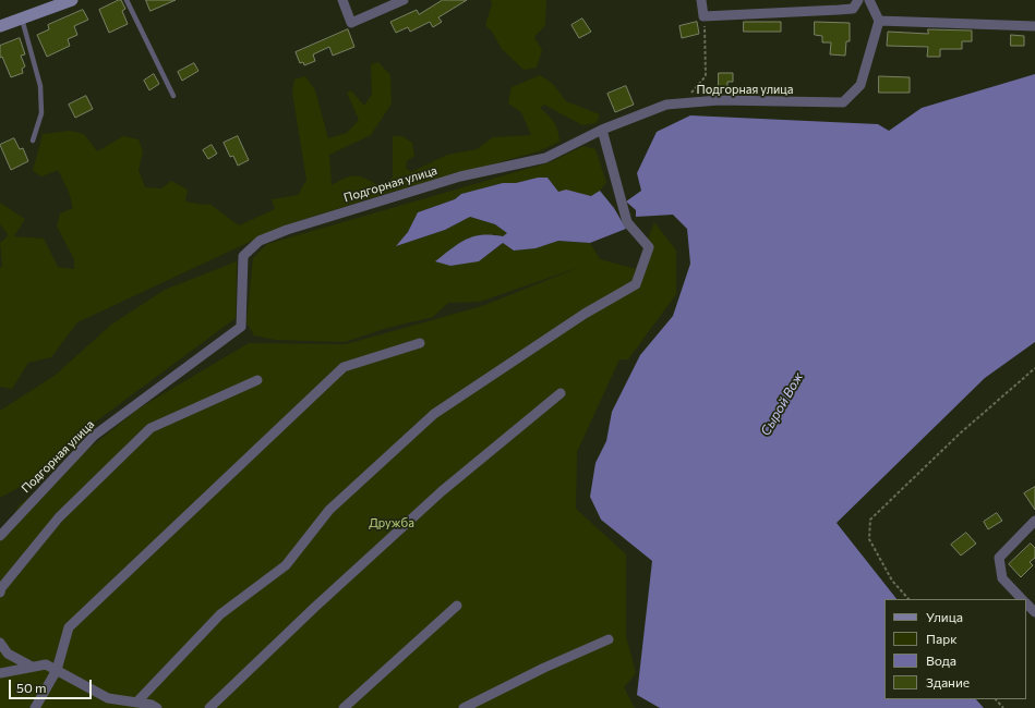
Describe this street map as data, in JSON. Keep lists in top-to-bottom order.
{
  "streets": {
    "street": ["Подгорная улица"]
  },
  "water": ["Сырой Вож"],
  "parks": ["Дружба"],
  "legend": [
    "Улица",
    "Парк",
    "Вода",
    "Здание"
  ],
  "scale_bar": "50 m"
}
